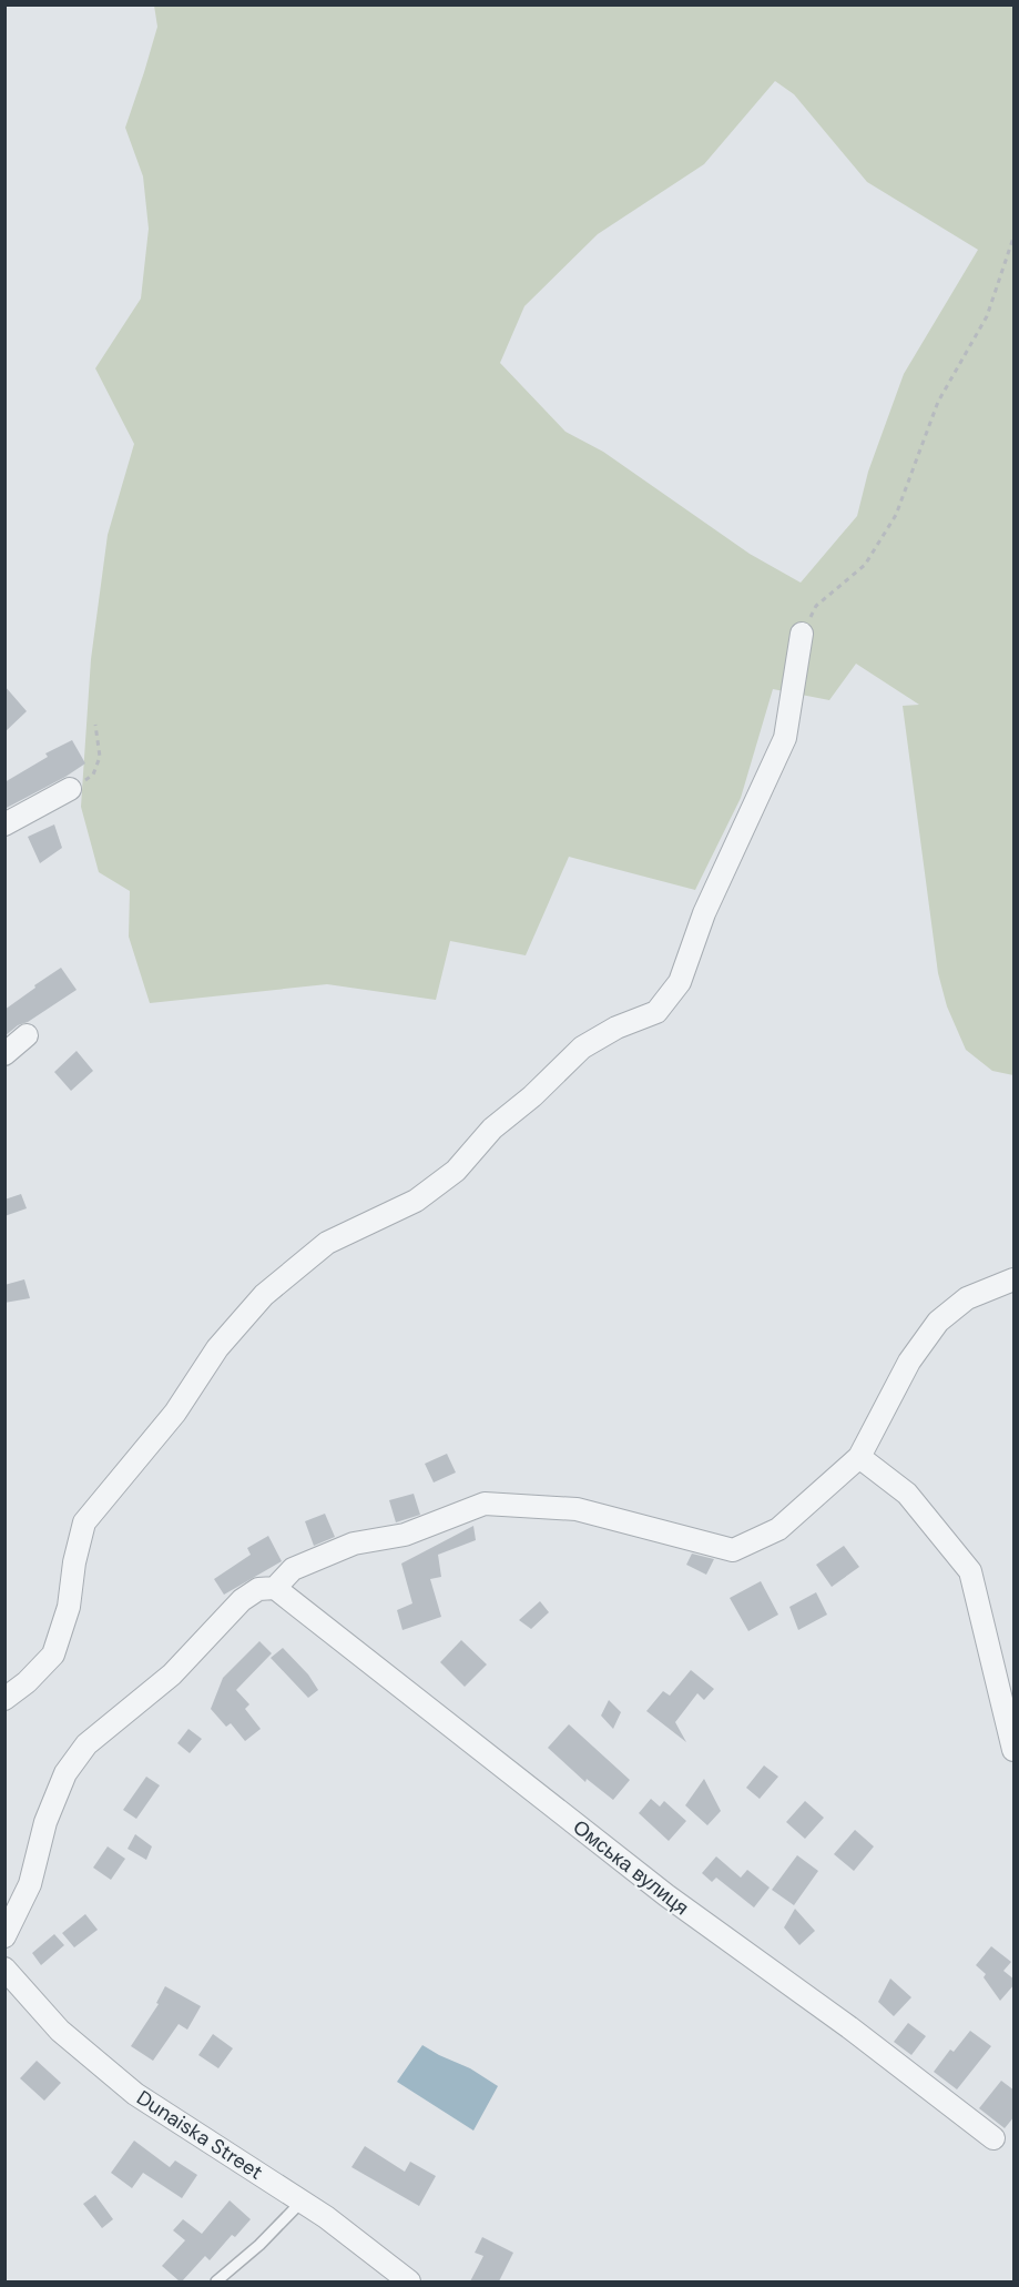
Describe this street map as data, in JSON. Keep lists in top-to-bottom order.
{
  "streets": {
    "street": ["Омська вулиця", "Dunaiska Street"]
  }
}
